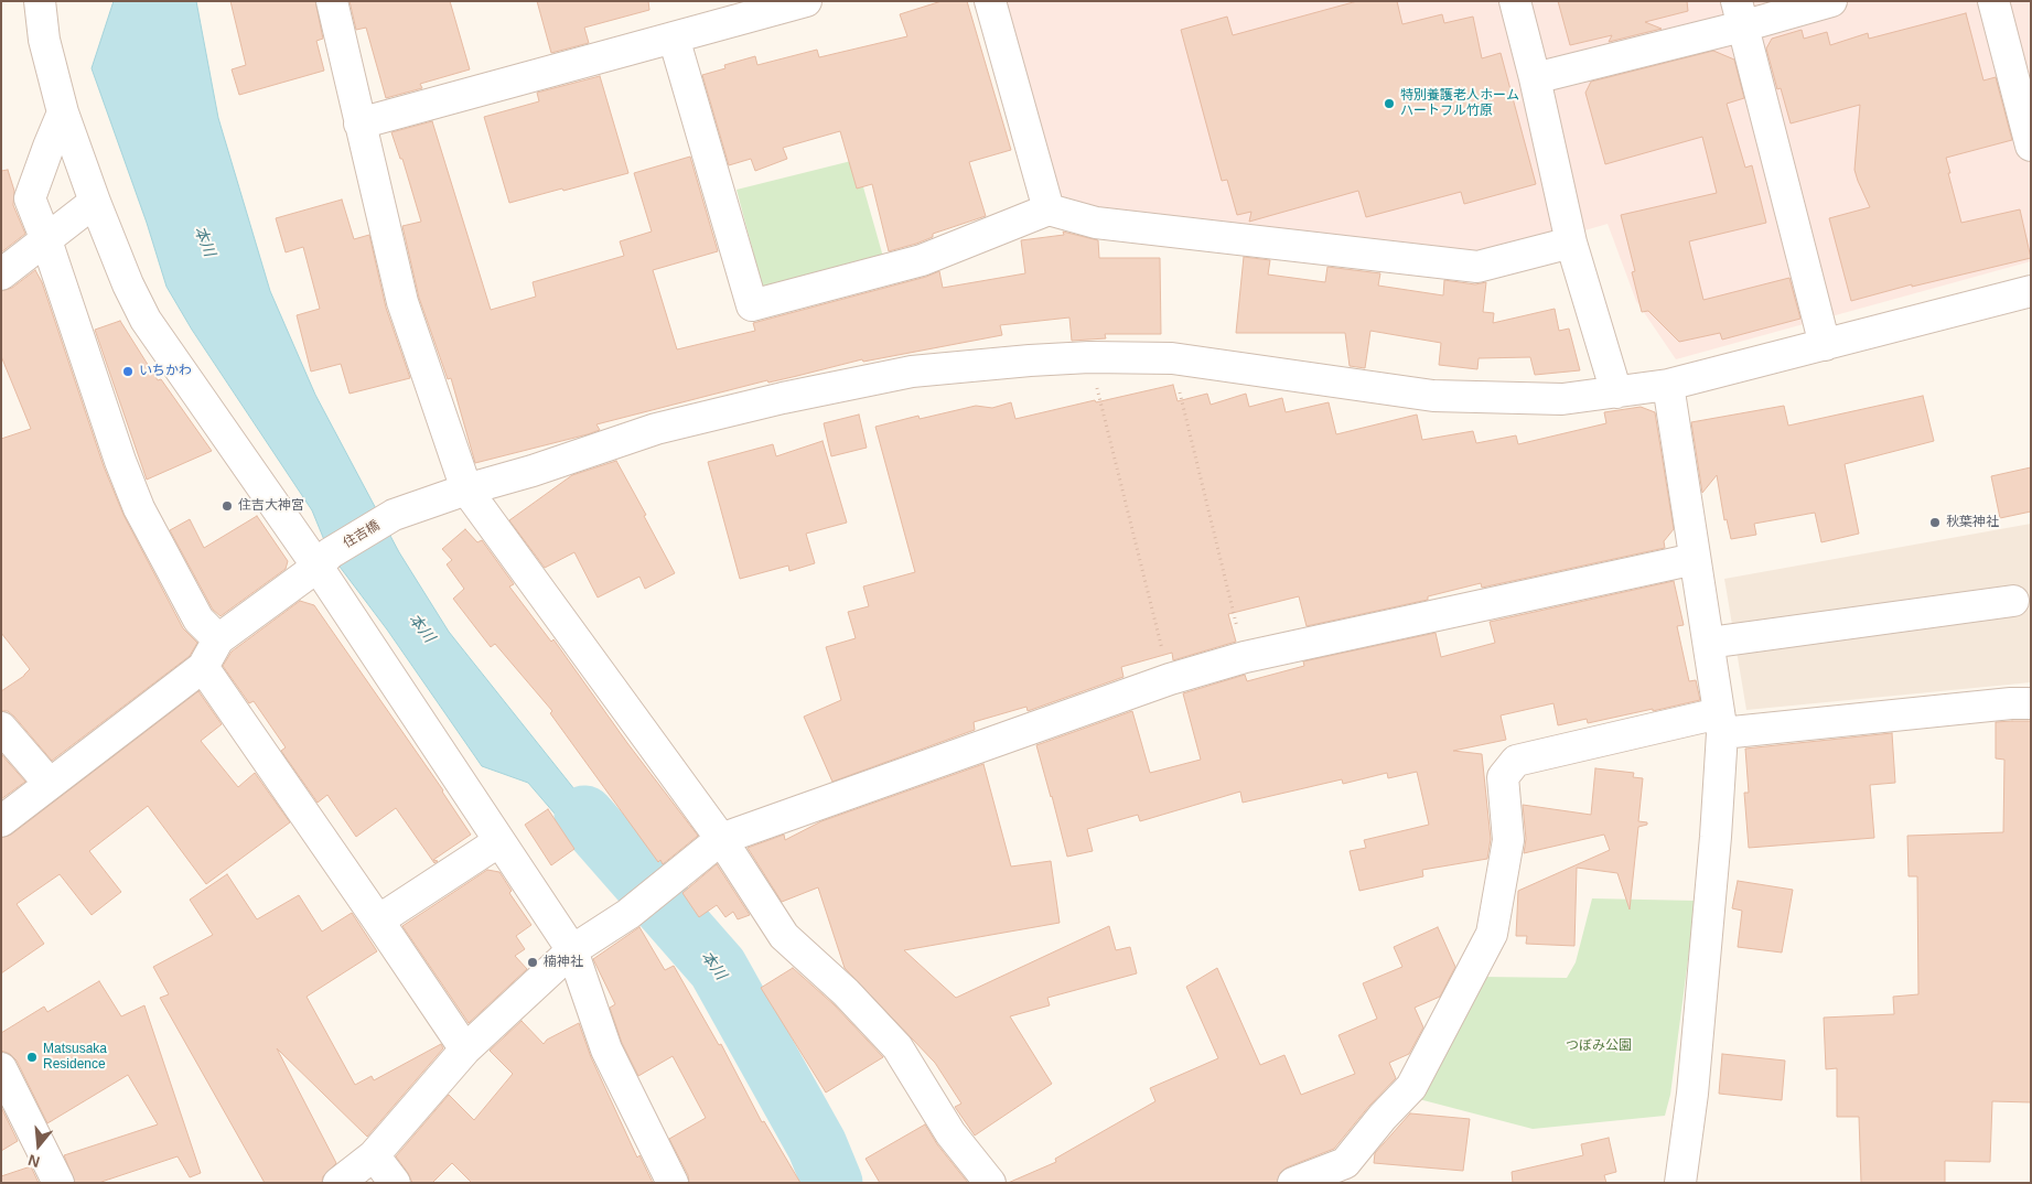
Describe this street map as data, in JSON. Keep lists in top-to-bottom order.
{
  "streets": {
    "street": ["住吉橋"]
  },
  "water": ["本川"],
  "parks": ["つぼみ公園"],
  "places": [
    "特別養護老人ホーム ハートフル竹原",
    "いちかわ",
    "住吉大神宮",
    "秋葉神社",
    "楠神社",
    "Matsusaka Residence"
  ],
  "north": "bottom"
}
